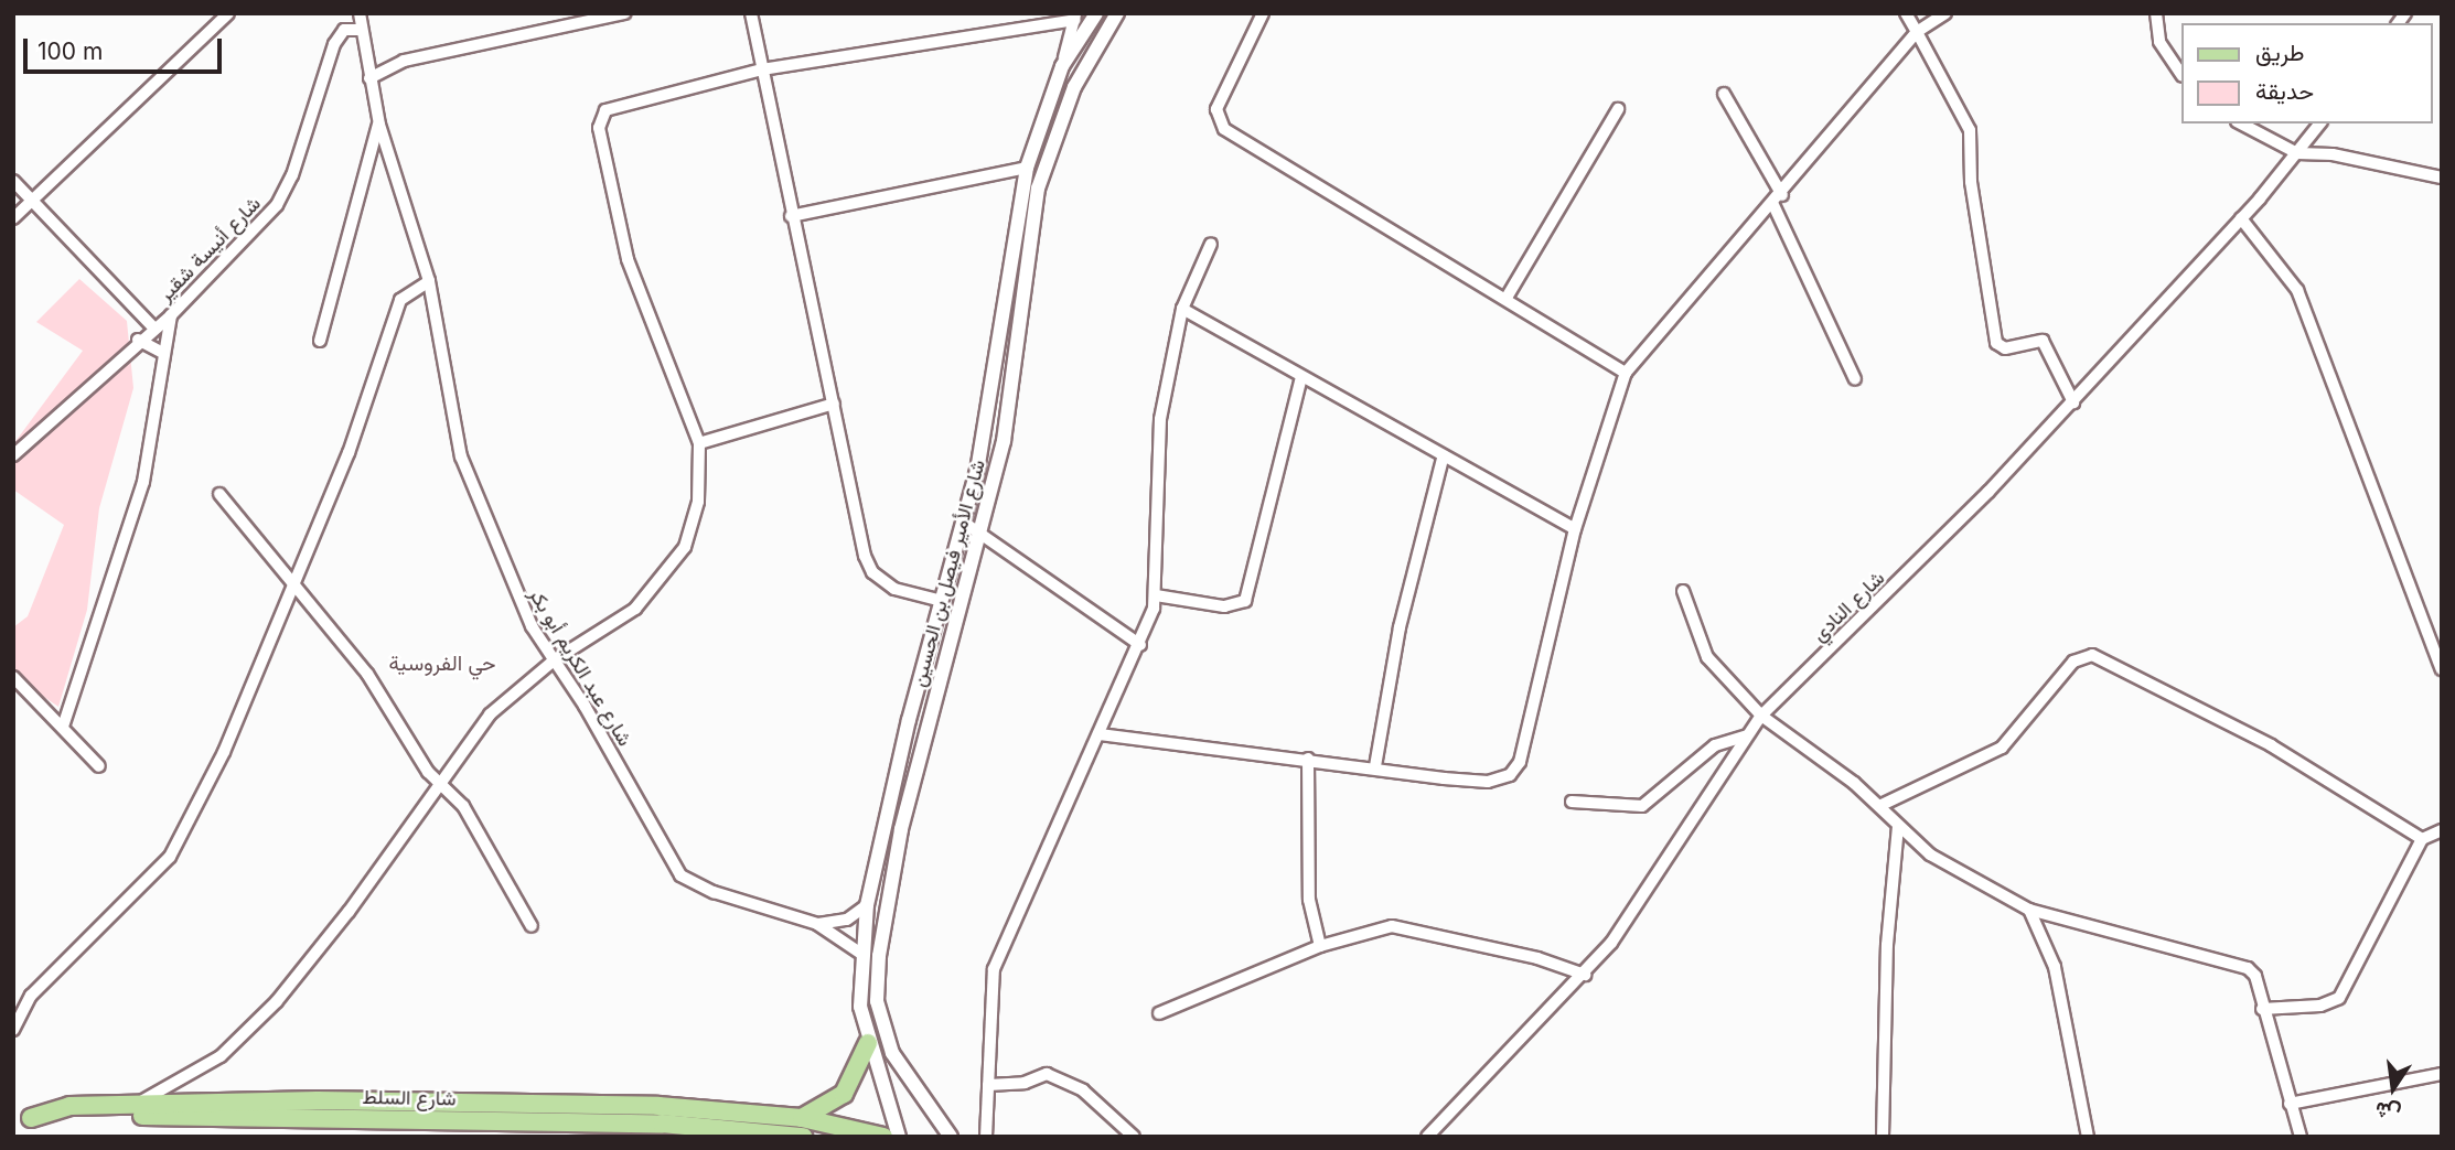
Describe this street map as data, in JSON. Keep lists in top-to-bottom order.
{
  "streets": {
    "main road": ["شارع السلط"],
    "street": [
      "شارع أنيسة شقير",
      "شارع الأمير فيصل بن الحسين",
      "شارع النادي",
      "شارع عبد الكريم أبو بكر"
    ]
  },
  "crossings": [
    ["شارع أنيسة شقير", "شارع عبد الكريم أبو بكر"],
    ["شارع الأمير فيصل بن الحسين", "شارع عبد الكريم أبو بكر"]
  ],
  "districts": ["حي الفروسية"],
  "legend": ["طريق", "حديقة"],
  "scale_bar": "100 m",
  "north": "bottom"
}
